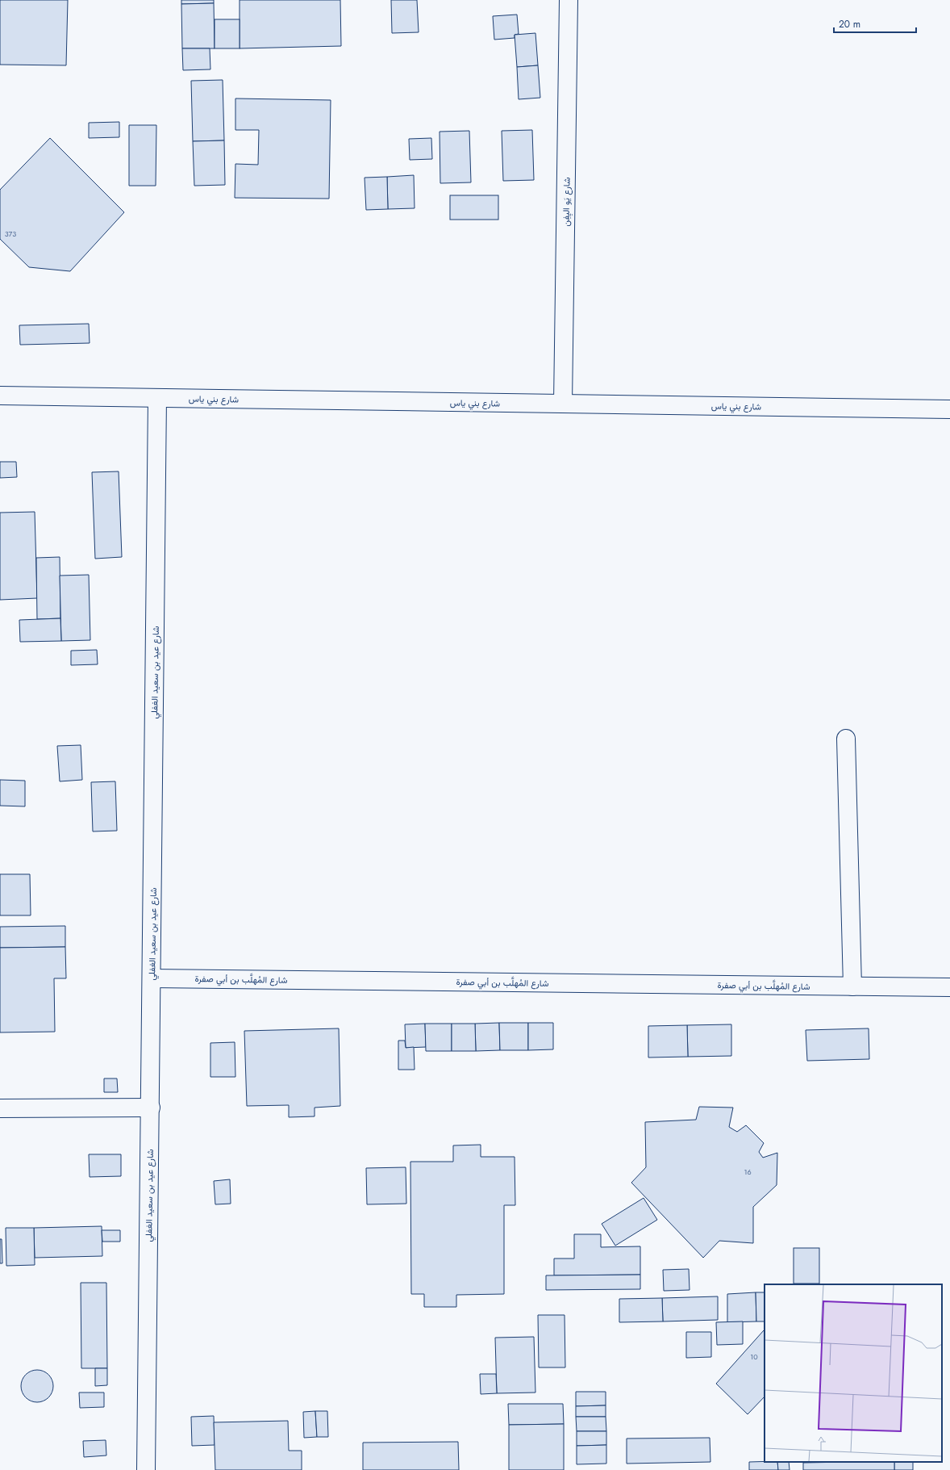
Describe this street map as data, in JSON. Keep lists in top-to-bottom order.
{
  "streets": {
    "street": [
      "شارع يَو اليِفِن",
      "شارع بني ياس",
      "شارع عيد بن سعيد الغفلي",
      "شارع المُهلَّب بن أبي صفرة"
    ]
  },
  "crossings": [
    ["شارع يَو اليِفِن", "شارع بني ياس"],
    ["شارع بني ياس", "شارع عيد بن سعيد الغفلي"],
    ["شارع عيد بن سعيد الغفلي", "شارع المُهلَّب بن أبي صفرة"]
  ],
  "house_numbers": ["373", "16", "10"],
  "scale_bar": "20 m"
}
